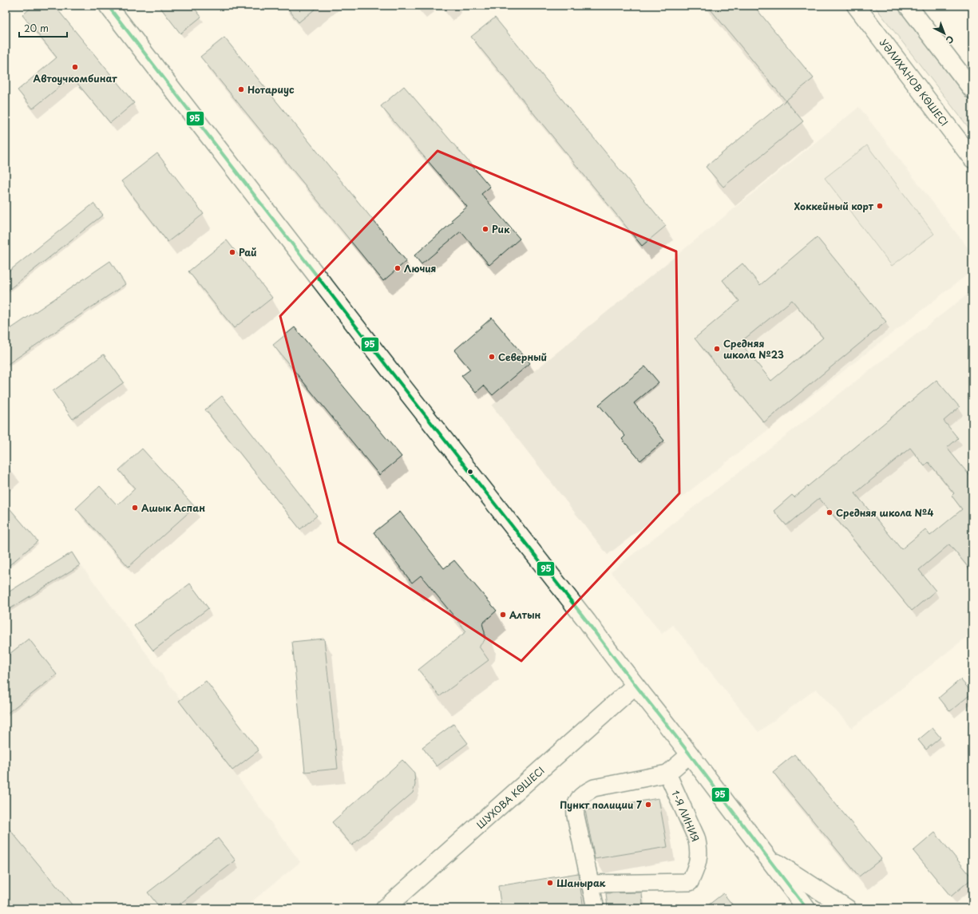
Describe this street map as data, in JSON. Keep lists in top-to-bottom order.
{
  "streets": {
    "main road": ["УӘЛИХАНОВ КӨШЕСІ", "ШУХОВА КӨШЕСІ"],
    "street": ["1-Я ЛИНИЯ"]
  },
  "places": [
    "Автоучкомбинат",
    "Нотариус",
    "Хоккейный корт",
    "Рик",
    "Рай",
    "Лючия",
    "Средняя школа №23",
    "Северный",
    "Ашык Аспан",
    "Средняя школа №4",
    "Алтын",
    "Пункт полиции 7",
    "Шанырак"
  ],
  "lines": ["transit line 95"],
  "scale_bar": "20 m",
  "north": "bottom right"
}
